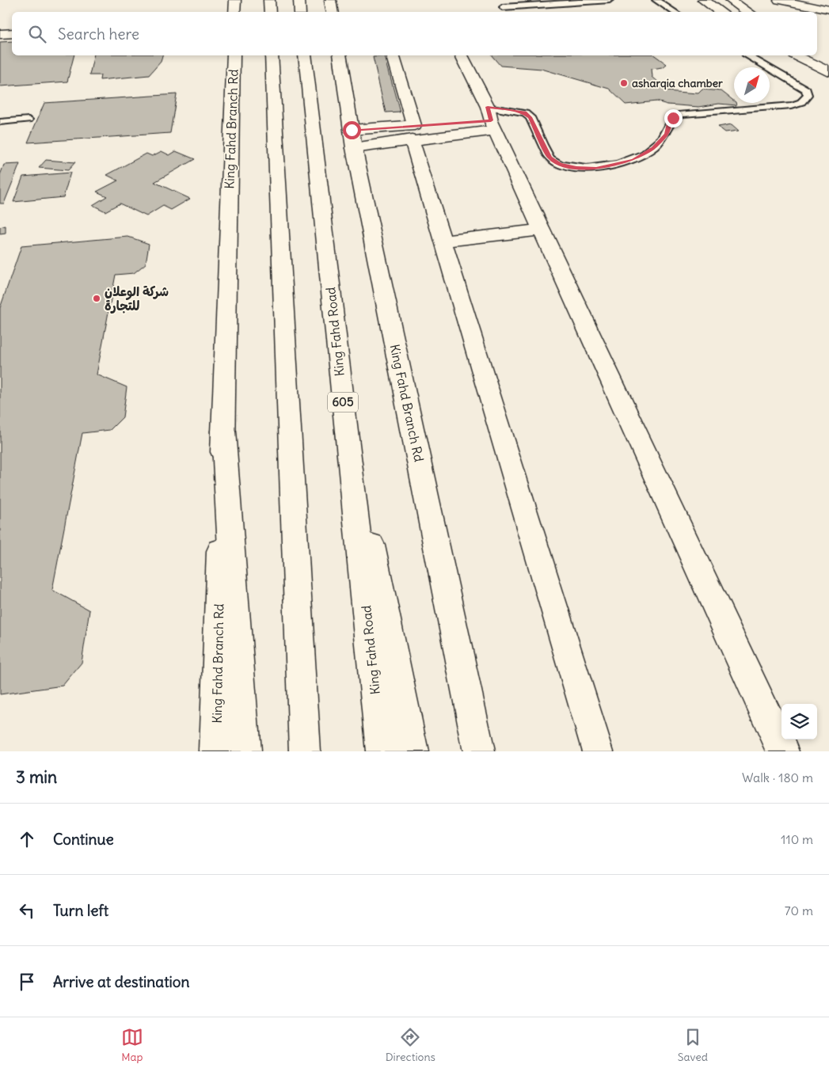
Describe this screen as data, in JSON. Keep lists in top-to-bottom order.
{
  "streets": {
    "main road": ["King Fahd Branch Rd", "King Fahd Road", "605"]
  },
  "places": ["asharqia chamber", "شركة الوعلان للتجارة"],
  "north": "top right",
  "page": {
    "search": "Search here",
    "heading": ["3 min", "Walk · 180 m"],
    "list": [
      ["Continue", "110 m"],
      ["Turn left", "70 m"],
      "Arrive at destination"
    ],
    "nav": ["Map", "Directions", "Saved"]
  }
}
